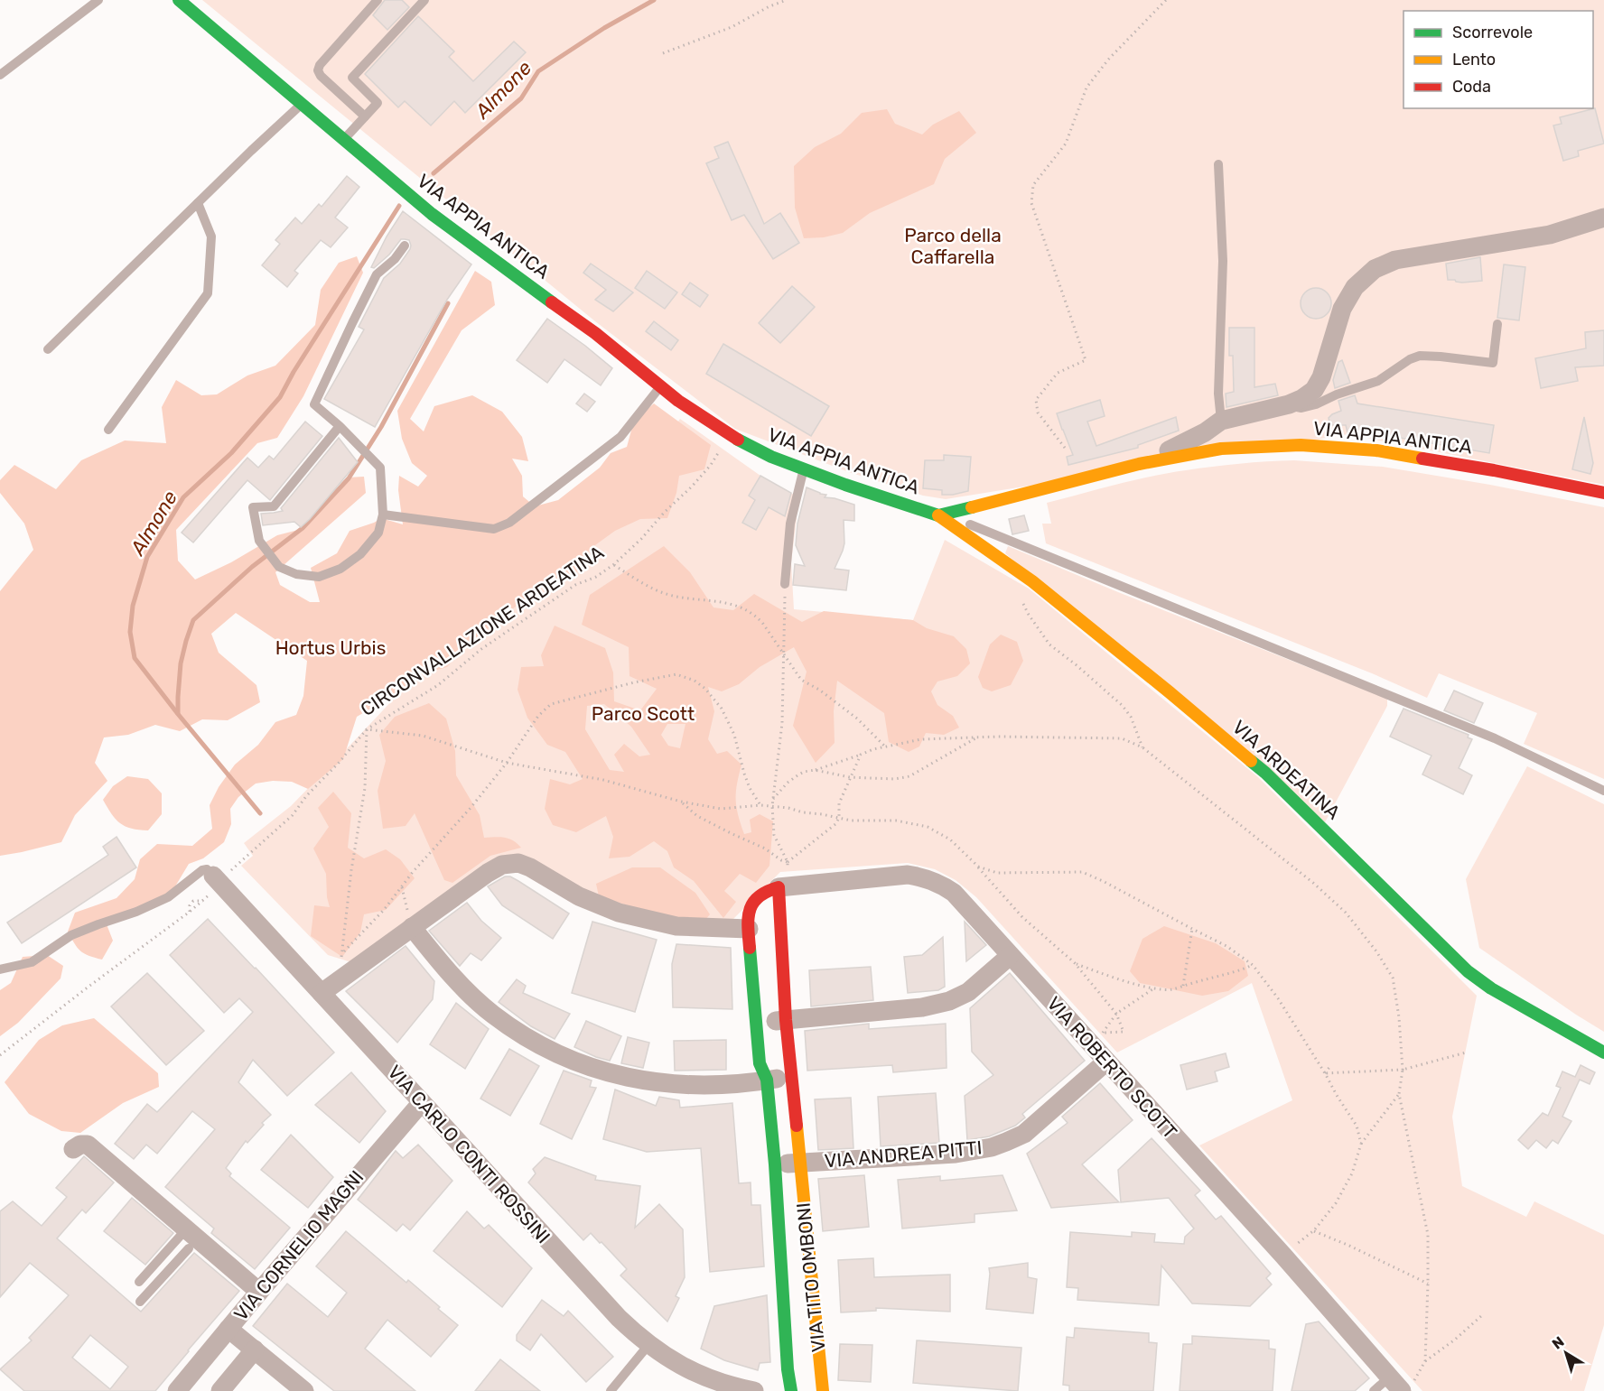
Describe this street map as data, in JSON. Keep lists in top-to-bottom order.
{
  "streets": {
    "street": [
      "VIA APPIA ANTICA",
      "VIA ARDEATINA",
      "VIA ROBERTO SCOTT",
      "VIA CARLO CONTI ROSSINI",
      "VIA ANDREA PITTI",
      "VIA CORNELIO MAGNI",
      "VIA TITO OMBONI"
    ],
    "path": ["CIRCONVALLAZIONE ARDEATINA"]
  },
  "crossings": [
    ["VIA APPIA ANTICA", "CIRCONVALLAZIONE ARDEATINA"],
    ["VIA APPIA ANTICA", "VIA ARDEATINA"],
    ["VIA ROBERTO SCOTT", "VIA ANDREA PITTI"],
    ["VIA ROBERTO SCOTT", "VIA TITO OMBONI"],
    ["VIA CARLO CONTI ROSSINI", "VIA CORNELIO MAGNI"],
    ["VIA ANDREA PITTI", "VIA TITO OMBONI"]
  ],
  "water": ["Almone"],
  "parks": ["Parco della Caffarella", "Hortus Urbis", "Parco Scott"],
  "legend": ["Scorrevole", "Lento", "Coda"],
  "north": "top left"
}
